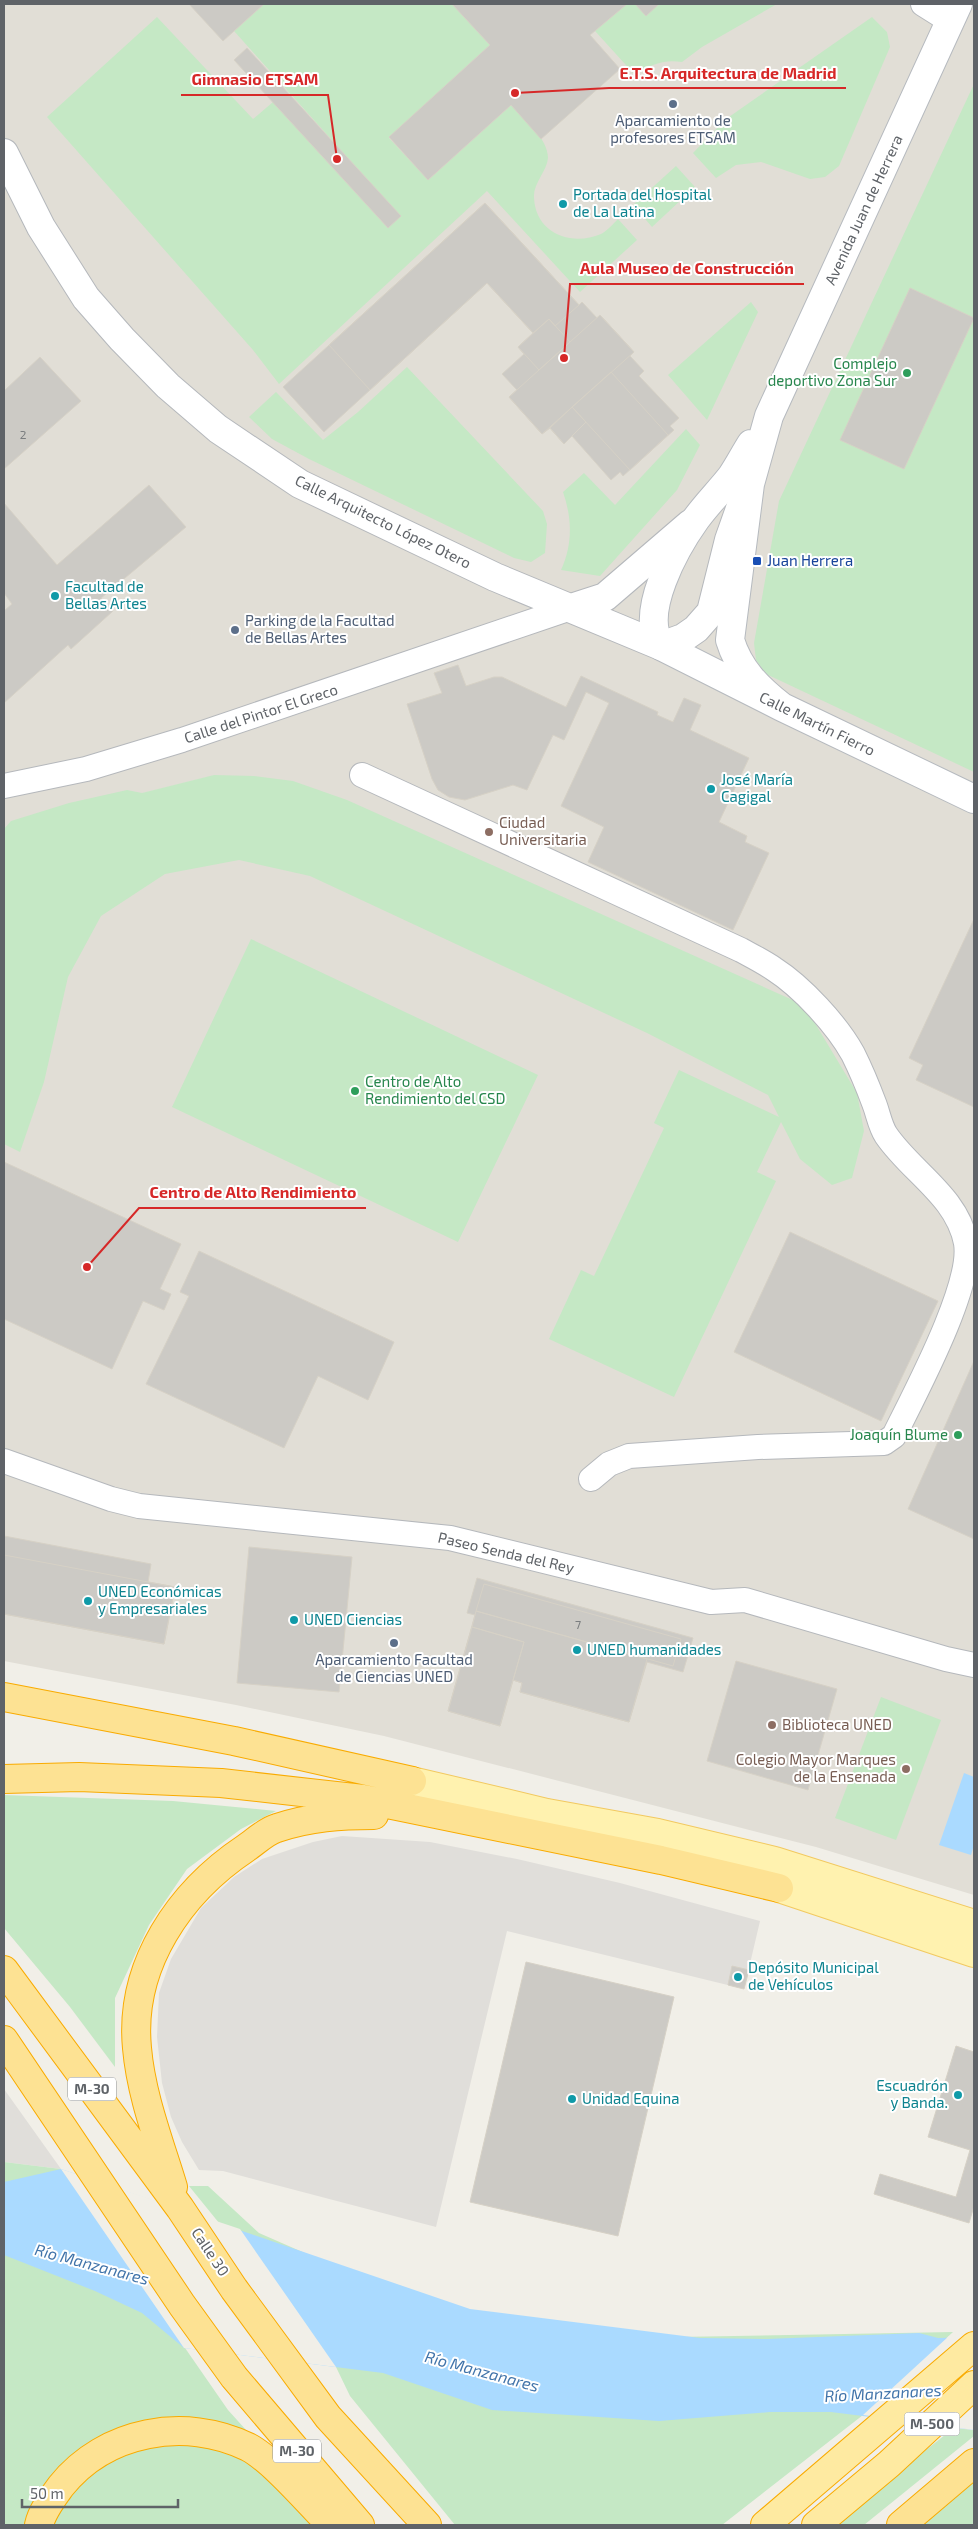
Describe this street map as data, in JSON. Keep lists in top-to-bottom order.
{
  "streets": {
    "highway": ["M-30", "Calle 30", "M-500"],
    "main road": ["Avenida Juan de Herrera", "Calle Arquitecto López Otero", "Calle Martín Fierro"],
    "street": ["Calle del Pintor El Greco", "Paseo Senda del Rey"]
  },
  "crossings": [
    ["Calle Arquitecto López Otero", "Calle del Pintor El Greco"],
    ["Calle Arquitecto López Otero", "Calle Martín Fierro"]
  ],
  "water": ["Río Manzanares"],
  "places": {
    "other": [
      "E.T.S. Arquitectura de Madrid",
      "Aparcamiento de profesores ETSAM",
      "Gimnasio ETSAM",
      "Portada del Hospital de La Latina",
      "Aula Museo de Construcción",
      "Complejo deportivo Zona Sur",
      "Facultad de Bellas Artes",
      "Parking de la Facultad de Bellas Artes",
      "José María Cagigal",
      "Ciudad Universitaria",
      "Centro de Alto Rendimiento del CSD",
      "Centro de Alto Rendimiento",
      "Joaquín Blume",
      "UNED Económicas y Empresariales",
      "UNED Ciencias",
      "Aparcamiento Facultad de Ciencias UNED",
      "UNED humanidades",
      "Biblioteca UNED",
      "Colegio Mayor Marques de la Ensenada",
      "Depósito Municipal de Vehículos",
      "Escuadrón y Banda.",
      "Unidad Equina"
    ],
    "transit": ["Juan Herrera"]
  },
  "house_numbers": ["2", "7"],
  "scale_bar": "50 m"
}
